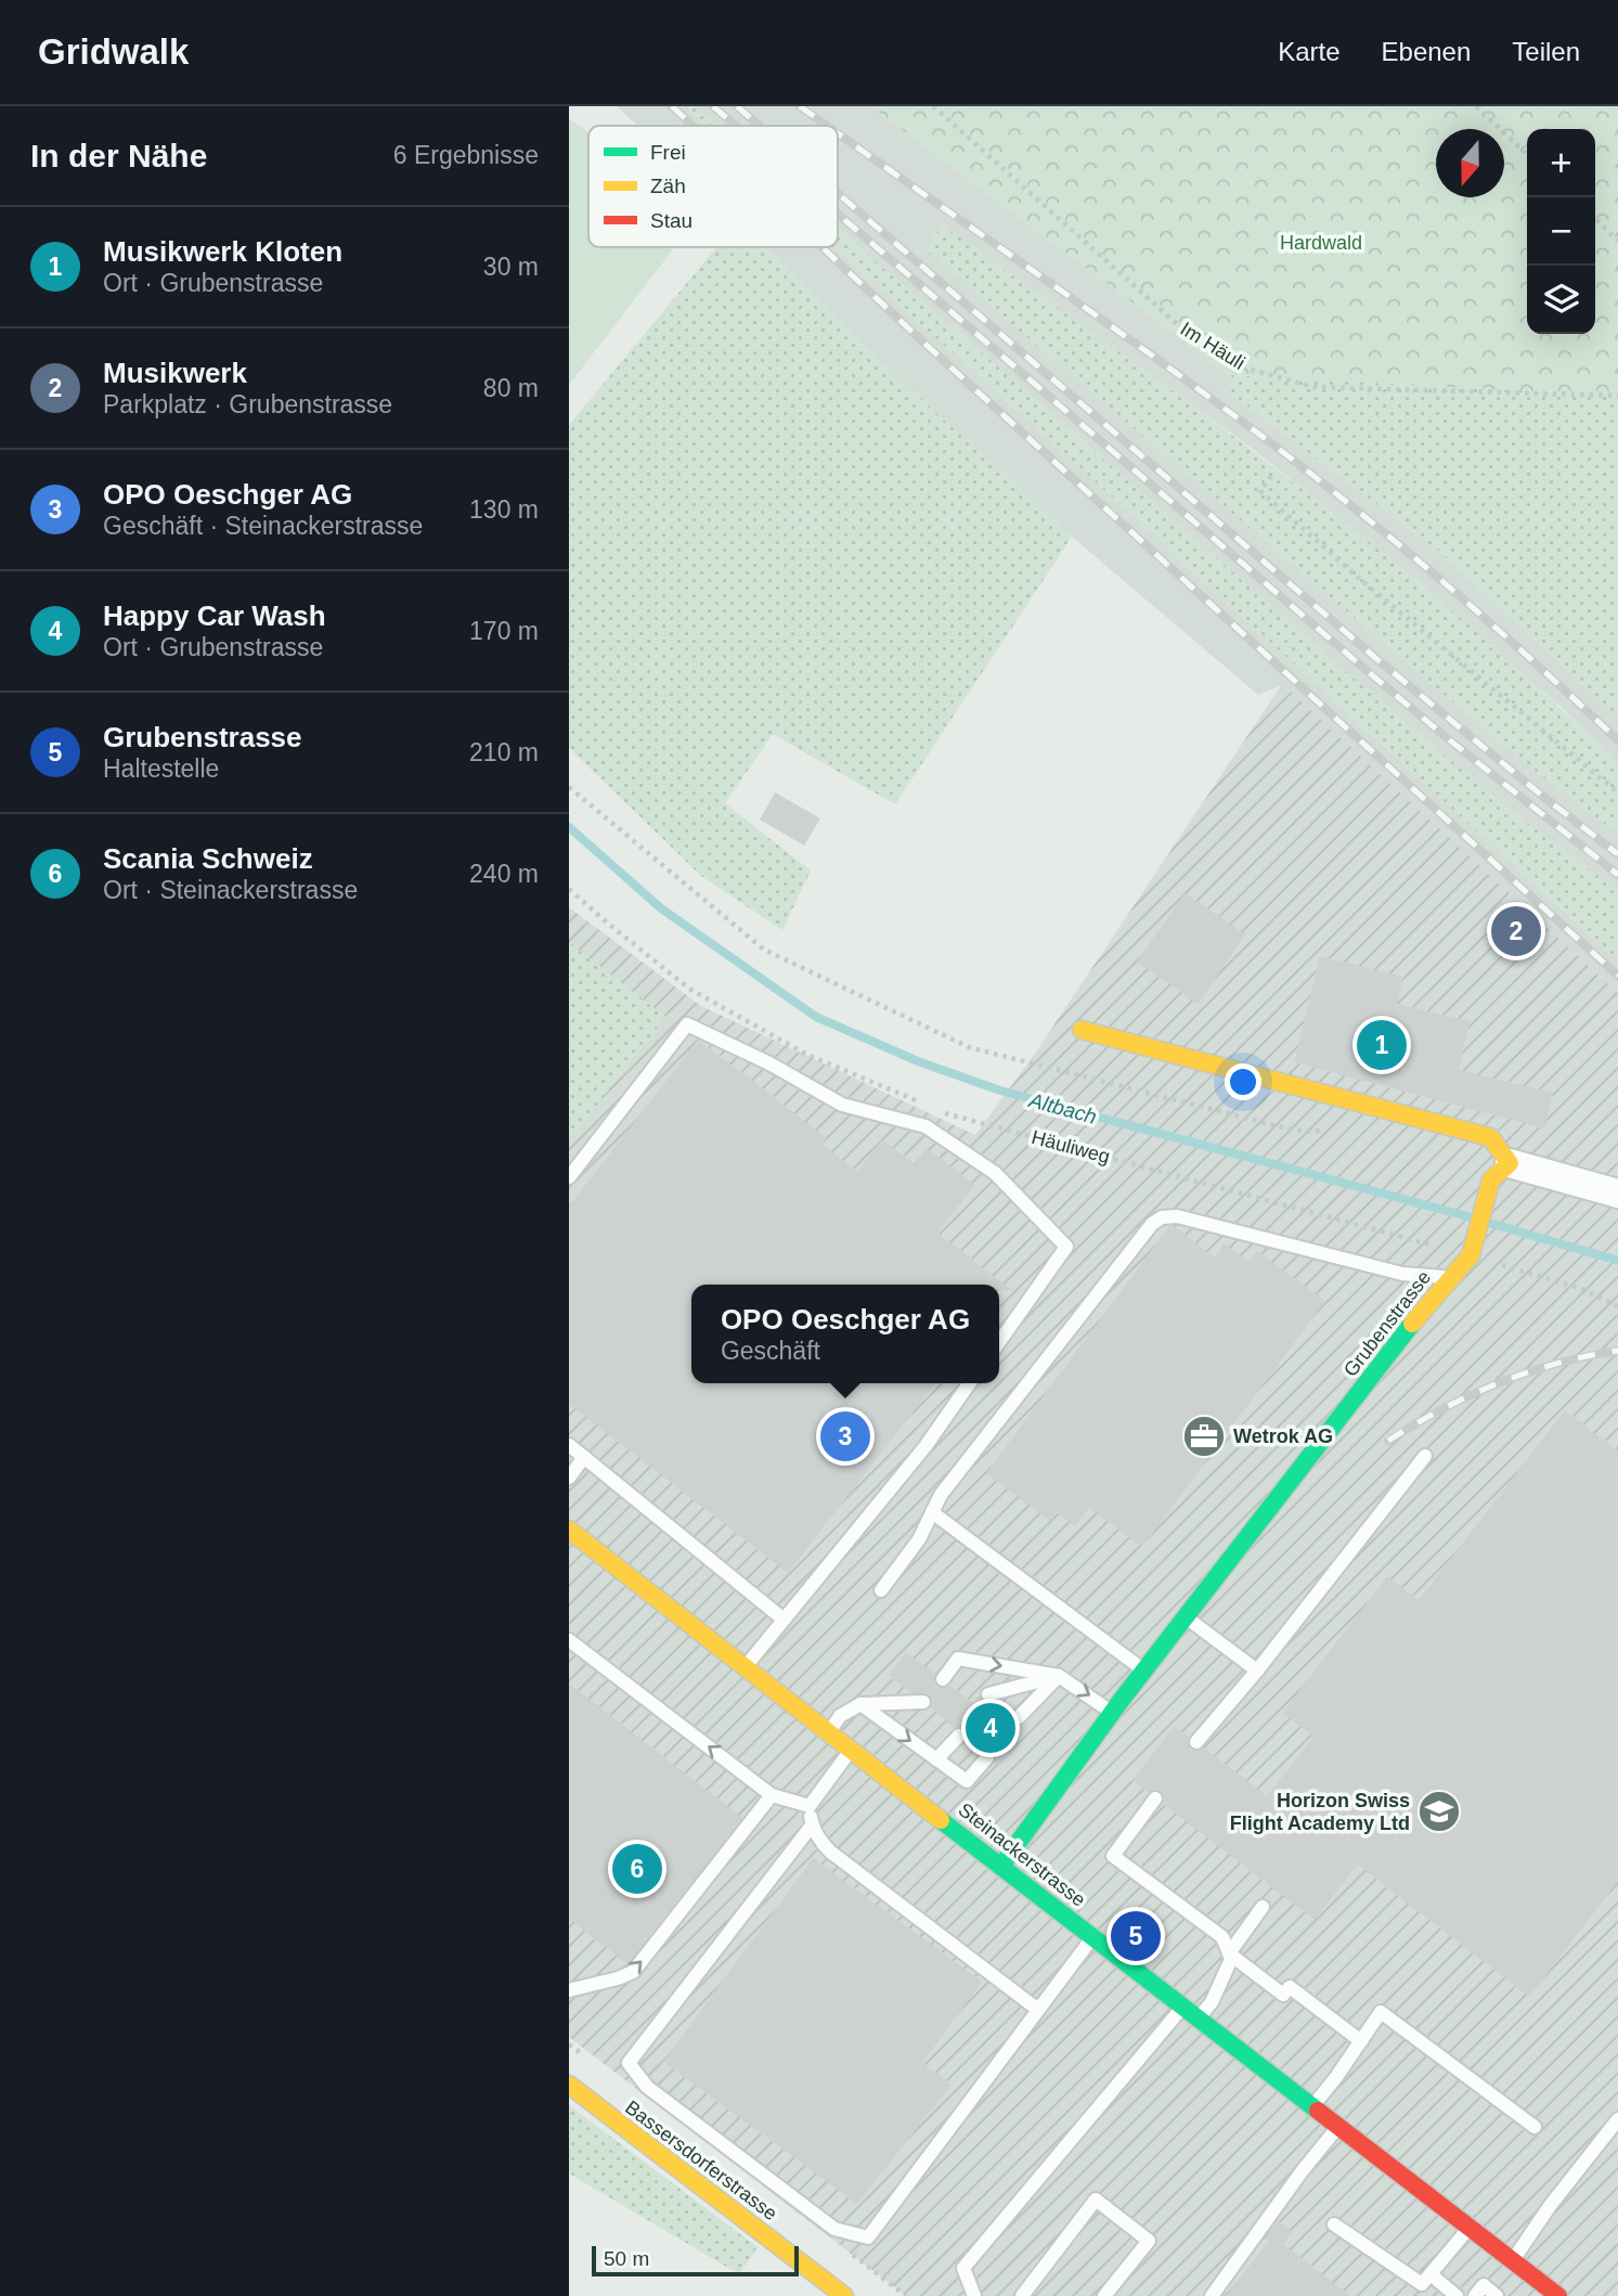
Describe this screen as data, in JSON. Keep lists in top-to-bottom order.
{
  "streets": {
    "street": ["Grubenstrasse", "Steinackerstrasse", "Bassersdorferstrasse"],
    "path": ["Im Häuli", "Häuliweg"]
  },
  "crossings": [
    ["Häuliweg", "Grubenstrasse"],
    ["Grubenstrasse", "Steinackerstrasse"]
  ],
  "water": ["Altbach"],
  "parks": ["Hardwald"],
  "places": {
    "office": ["Wetrok AG"],
    "school or university": ["Horizon Swiss Flight Academy Ltd"]
  },
  "legend": ["Frei", "Zäh", "Stau"],
  "scale_bar": "50 m",
  "north": "bottom",
  "page": {
    "header": "Gridwalk",
    "nav": ["Karte", "Ebenen", "Teilen"],
    "heading": ["In der Nähe", "6 Ergebnisse"],
    "map_buttons": ["+", "−"],
    "list": [
      {
        "mark": "1",
        "name": "Musikwerk Kloten",
        "note": "Ort · Grubenstrasse",
        "value": "30 m"
      },
      {
        "mark": "2",
        "name": "Musikwerk",
        "note": "Parkplatz · Grubenstrasse",
        "value": "80 m"
      },
      {
        "mark": "3",
        "name": "OPO Oeschger AG",
        "note": "Geschäft · Steinackerstrasse",
        "value": "130 m"
      },
      {
        "mark": "4",
        "name": "Happy Car Wash",
        "note": "Ort · Grubenstrasse",
        "value": "170 m"
      },
      {
        "mark": "5",
        "name": "Grubenstrasse",
        "note": "Haltestelle",
        "value": "210 m"
      },
      {
        "mark": "6",
        "name": "Scania Schweiz",
        "note": "Ort · Steinackerstrasse",
        "value": "240 m"
      }
    ],
    "pins": [
      "2",
      "1",
      "3",
      "4",
      "6",
      "5"
    ],
    "popup": ["OPO Oeschger AG", "Geschäft"],
    "scale": "50 m"
  }
}
